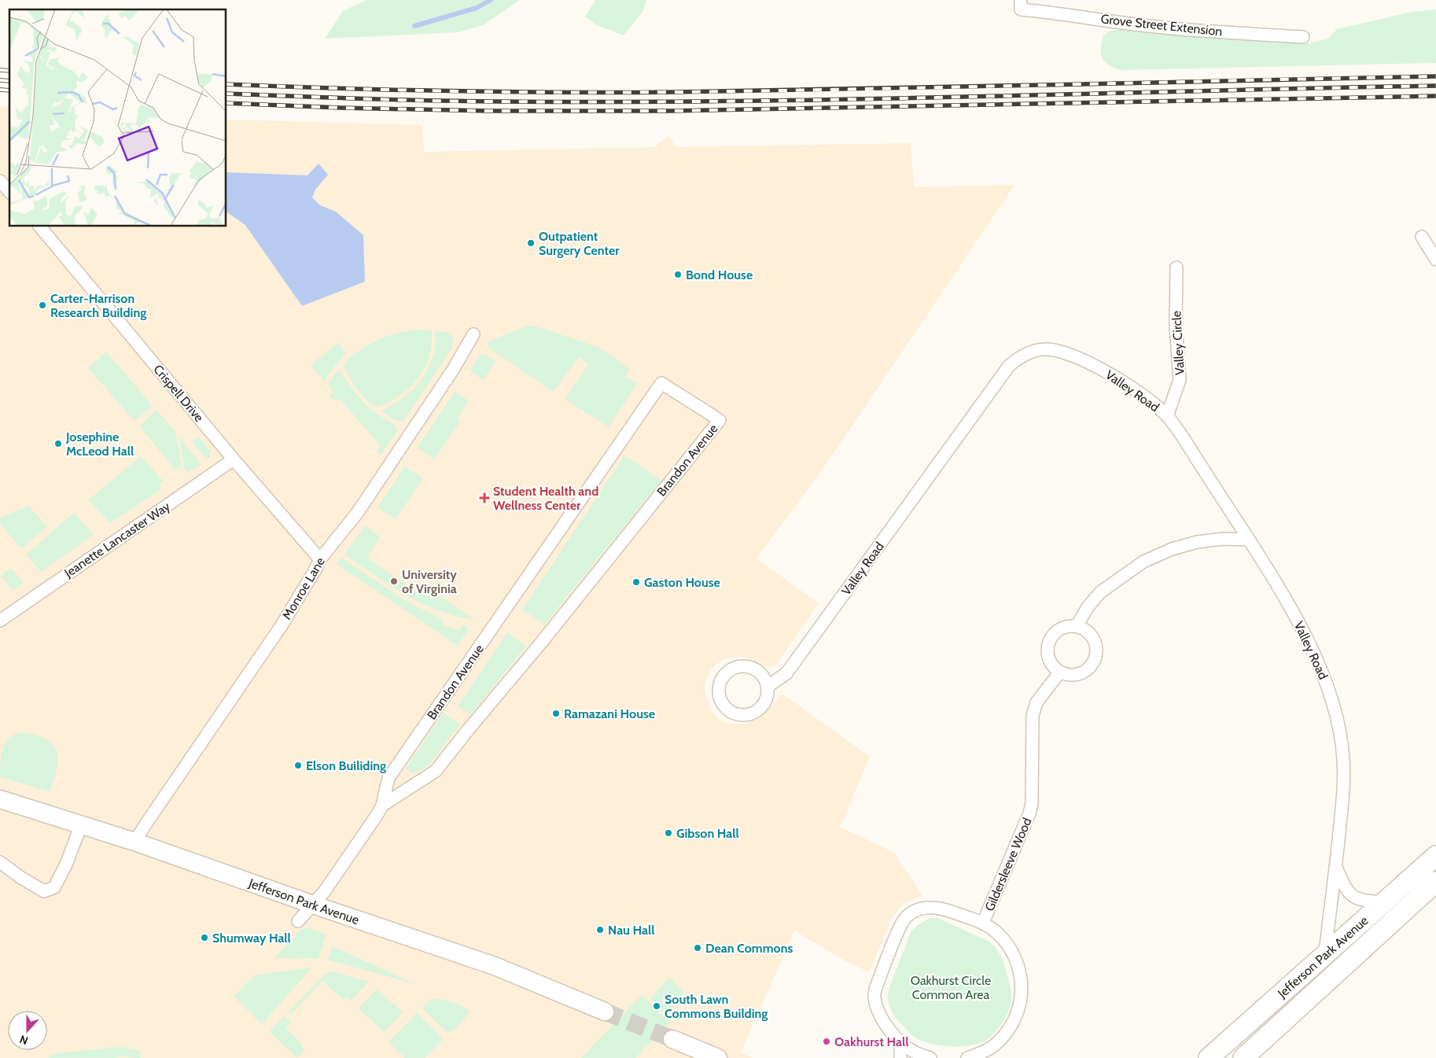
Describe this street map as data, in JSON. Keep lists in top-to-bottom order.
{
  "streets": {
    "main road": ["Jefferson Park Avenue"],
    "street": [
      "Grove Street Extension",
      "Valley Circle",
      "Valley Road",
      "Crispell Drive",
      "Brandon Avenue",
      "Jeanette Lancaster Way",
      "Monroe Lane",
      "Gildersleeve Wood"
    ]
  },
  "crossings": [
    ["Valley Circle", "Valley Road"],
    ["Valley Road", "Jefferson Park Avenue"],
    ["Crispell Drive", "Jeanette Lancaster Way"],
    ["Crispell Drive", "Monroe Lane"],
    ["Brandon Avenue", "Jefferson Park Avenue"],
    ["Monroe Lane", "Jefferson Park Avenue"]
  ],
  "parks": ["Oakhurst Circle Common Area"],
  "places": {
    "other": [
      "Outpatient Surgery Center",
      "Bond House",
      "Carter-Harrison Research Building",
      "Josephine McLeod Hall",
      "University of Virginia",
      "Gaston House",
      "Ramazani House",
      "Elson Builiding",
      "Gibson Hall",
      "Nau Hall",
      "Shumway Hall",
      "Dean Commons",
      "South Lawn Commons Building",
      "Oakhurst Hall"
    ],
    "health": ["Student Health and Wellness Center"]
  },
  "north": "bottom"
}
